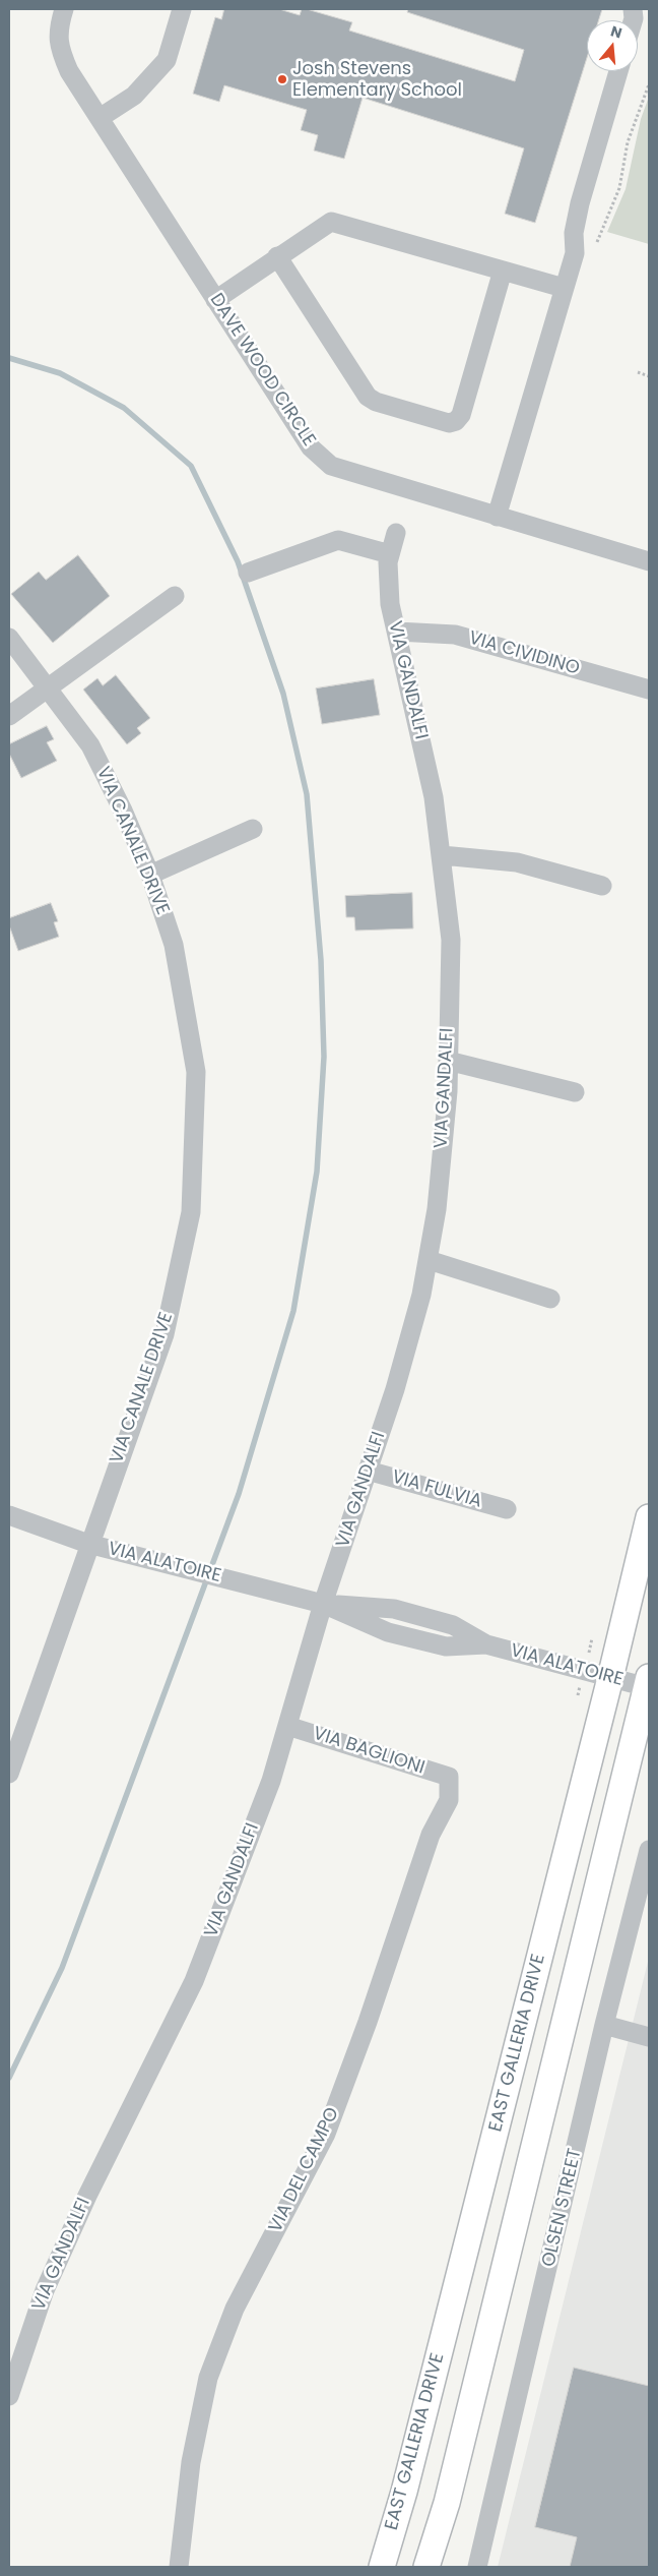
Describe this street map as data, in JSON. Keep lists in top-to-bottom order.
{
  "streets": {
    "main road": ["EAST GALLERIA DRIVE"],
    "street": [
      "DAVE WOOD CIRCLE",
      "VIA CIVIDINO",
      "VIA GANDALFI",
      "VIA CANALE DRIVE",
      "VIA FULVIA",
      "VIA ALATOIRE",
      "VIA BAGLIONI",
      "VIA DEL CAMPO",
      "OLSEN STREET"
    ]
  },
  "crossings": [
    ["VIA CIVIDINO", "VIA GANDALFI"],
    ["VIA GANDALFI", "VIA FULVIA"],
    ["VIA GANDALFI", "VIA ALATOIRE"],
    ["VIA GANDALFI", "VIA BAGLIONI"],
    ["VIA CANALE DRIVE", "VIA ALATOIRE"],
    ["VIA ALATOIRE", "EAST GALLERIA DRIVE"],
    ["VIA BAGLIONI", "VIA DEL CAMPO"]
  ],
  "places": ["Josh Stevens Elementary School"],
  "north": "top"
}
